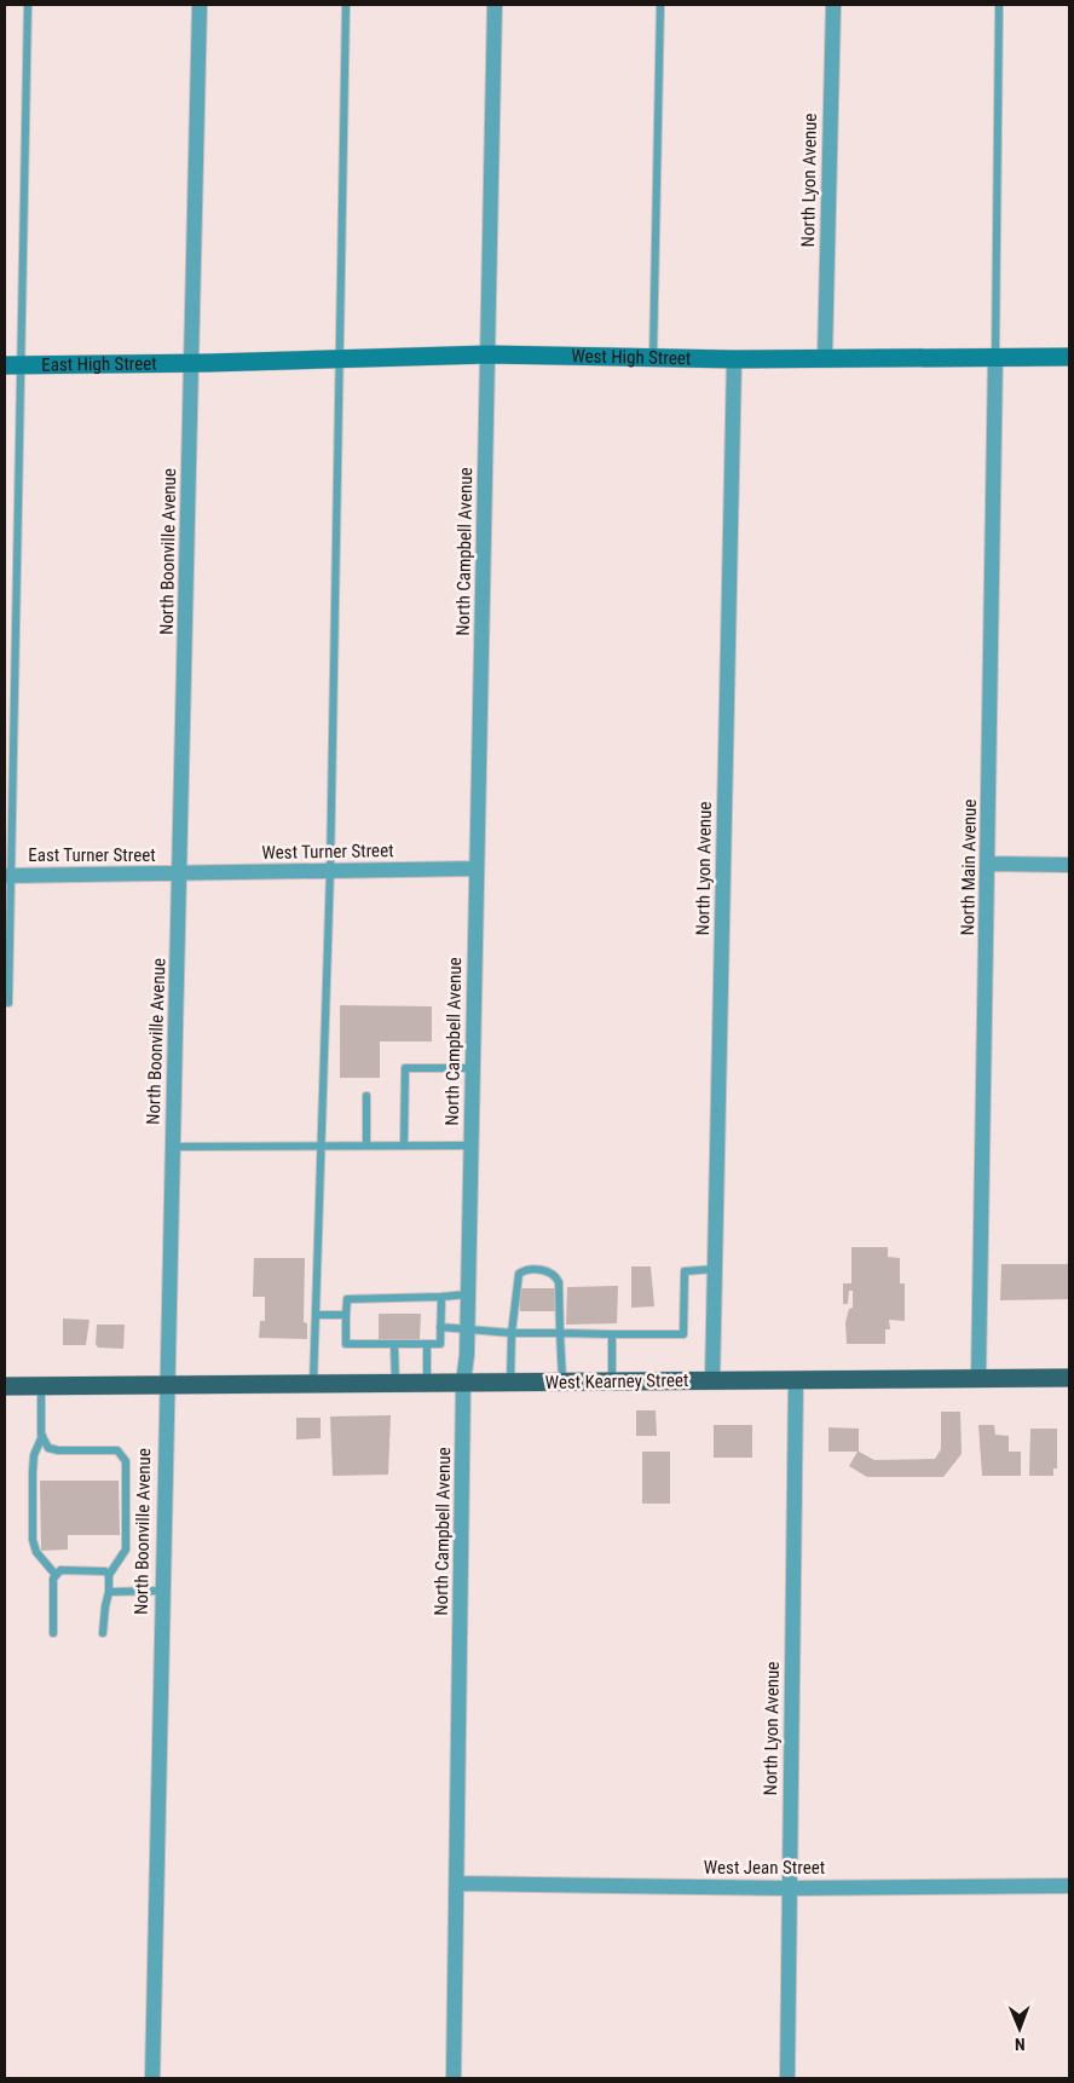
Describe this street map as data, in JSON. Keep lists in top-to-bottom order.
{
  "streets": {
    "main road": ["West Kearney Street"],
    "street": [
      "North Lyon Avenue",
      "West High Street",
      "East High Street",
      "North Boonville Avenue",
      "North Campbell Avenue",
      "West Turner Street",
      "East Turner Street",
      "North Main Avenue",
      "West Jean Street"
    ]
  },
  "crossings": [
    ["North Lyon Avenue", "West High Street"],
    ["North Lyon Avenue", "West Kearney Street"],
    ["North Lyon Avenue", "West Jean Street"],
    ["West High Street", "East High Street"],
    ["West High Street", "North Boonville Avenue"],
    ["West High Street", "North Campbell Avenue"],
    ["West High Street", "North Main Avenue"],
    ["East High Street", "North Boonville Avenue"],
    ["North Boonville Avenue", "West Turner Street"],
    ["North Boonville Avenue", "East Turner Street"],
    ["North Boonville Avenue", "West Kearney Street"],
    ["North Campbell Avenue", "West Turner Street"],
    ["North Campbell Avenue", "West Kearney Street"],
    ["North Campbell Avenue", "West Jean Street"],
    ["West Turner Street", "East Turner Street"],
    ["North Main Avenue", "West Kearney Street"]
  ],
  "north": "bottom"
}
